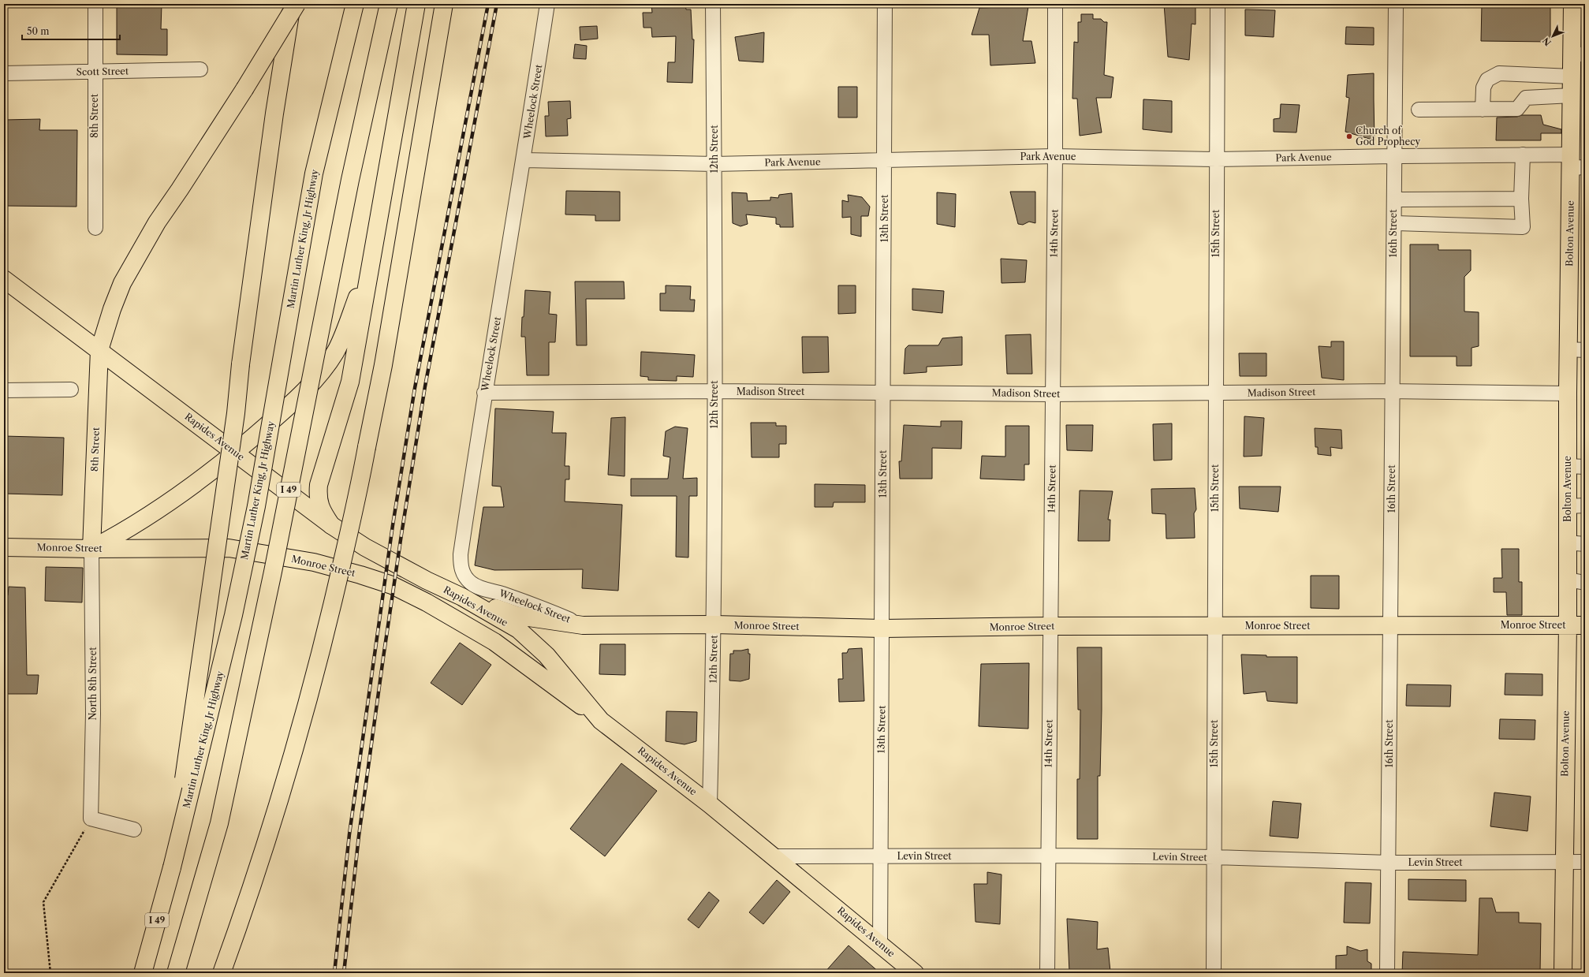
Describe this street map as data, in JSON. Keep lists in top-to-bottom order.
{
  "streets": {
    "main road": [
      "8th Street",
      "Bolton Avenue",
      "Martin Luther King, Jr Highway",
      "Rapides Avenue",
      "I 49",
      "Monroe Street"
    ],
    "street": [
      "Scott Street",
      "Wheelock Street",
      "12th Street",
      "Park Avenue",
      "13th Street",
      "14th Street",
      "15th Street",
      "16th Street",
      "Madison Street",
      "North 8th Street",
      "Levin Street"
    ]
  },
  "crossings": [
    ["Scott Street", "8th Street"],
    ["Wheelock Street", "Park Avenue"],
    ["Wheelock Street", "Madison Street"],
    ["Wheelock Street", "Monroe Street"],
    ["8th Street", "Rapides Avenue"],
    ["8th Street", "Monroe Street"],
    ["8th Street", "North 8th Street"],
    ["12th Street", "Park Avenue"],
    ["12th Street", "Madison Street"],
    ["12th Street", "Rapides Avenue"],
    ["12th Street", "Monroe Street"],
    ["Park Avenue", "13th Street"],
    ["Park Avenue", "14th Street"],
    ["Park Avenue", "15th Street"],
    ["Park Avenue", "16th Street"],
    ["Park Avenue", "Bolton Avenue"],
    ["13th Street", "Madison Street"],
    ["13th Street", "Rapides Avenue"],
    ["13th Street", "Monroe Street"],
    ["13th Street", "Levin Street"],
    ["14th Street", "Madison Street"],
    ["14th Street", "Monroe Street"],
    ["14th Street", "Levin Street"],
    ["15th Street", "Madison Street"],
    ["15th Street", "Monroe Street"],
    ["15th Street", "Levin Street"],
    ["16th Street", "Madison Street"],
    ["16th Street", "Monroe Street"],
    ["16th Street", "Levin Street"],
    ["Bolton Avenue", "Madison Street"],
    ["Bolton Avenue", "Monroe Street"],
    ["Bolton Avenue", "Levin Street"],
    ["Rapides Avenue", "Monroe Street"],
    ["Rapides Avenue", "Levin Street"],
    ["Monroe Street", "North 8th Street"]
  ],
  "places": ["Church of God Prophecy"],
  "scale_bar": "50 m",
  "north": "bottom left"
}
